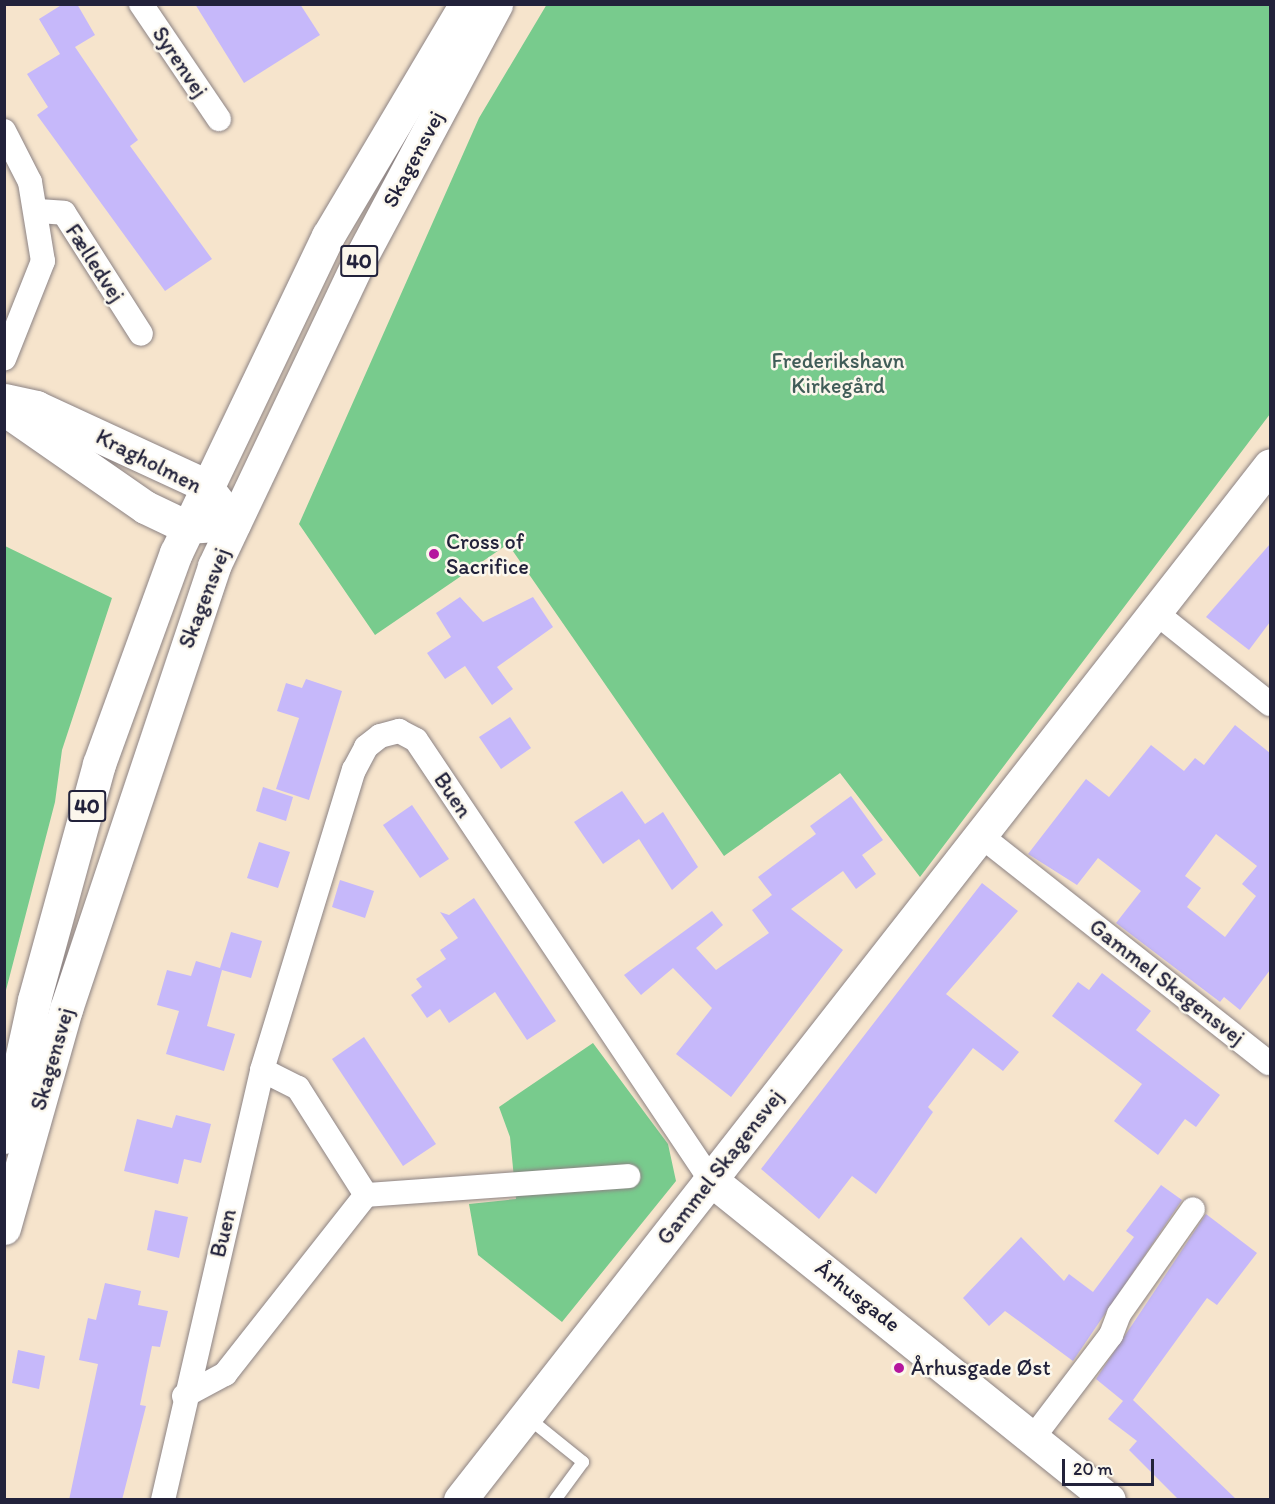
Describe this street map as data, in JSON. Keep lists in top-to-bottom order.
{
  "streets": {
    "main road": [
      "Skagensvej",
      "40",
      "Kragholmen",
      "Gammel Skagensvej",
      "Århusgade"
    ],
    "street": ["Syrenvej", "Fælledvej", "Buen"]
  },
  "crossings": [
    ["Skagensvej", "Kragholmen"],
    ["Buen", "Gammel Skagensvej"],
    ["Buen", "Århusgade"],
    ["Gammel Skagensvej", "Århusgade"]
  ],
  "parks": ["Frederikshavn Kirkegård"],
  "places": ["Cross of Sacrifice", "Århusgade Øst"],
  "scale_bar": "20 m"
}
